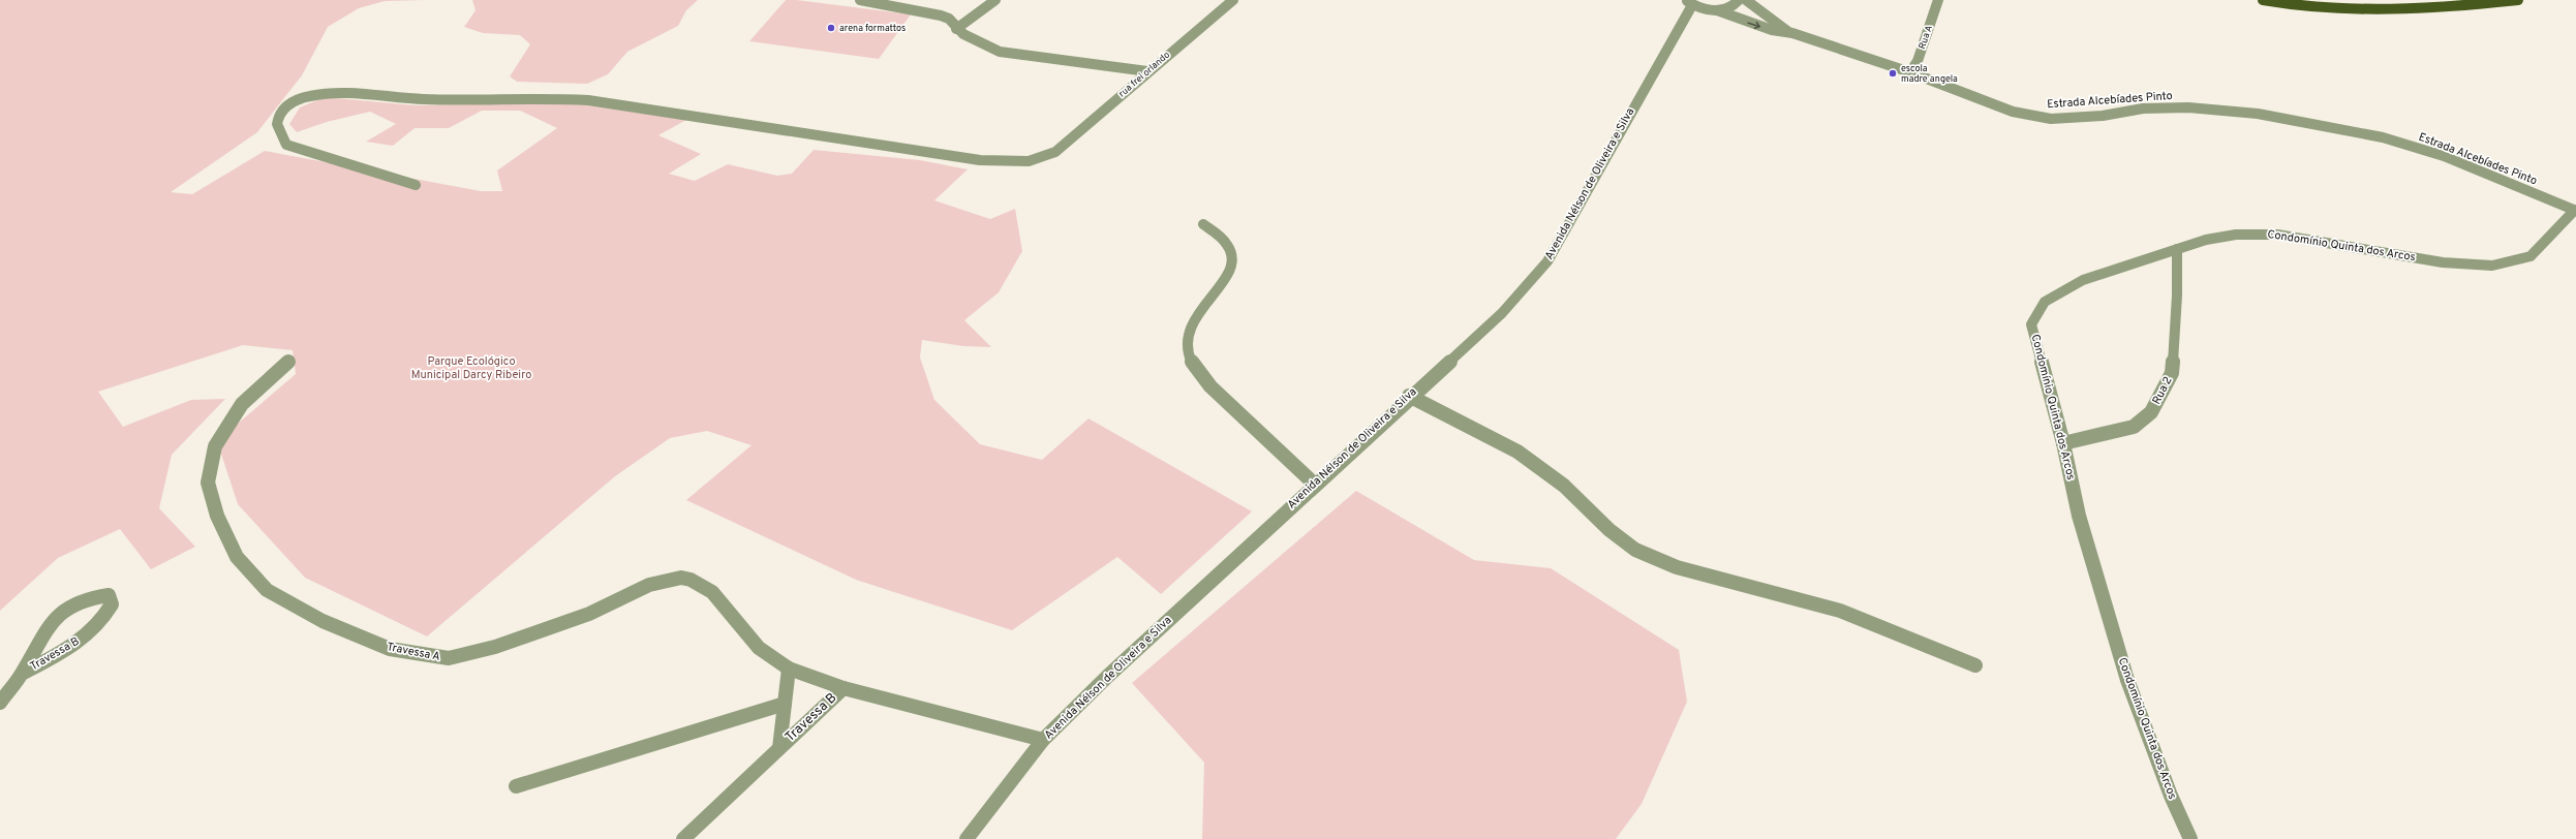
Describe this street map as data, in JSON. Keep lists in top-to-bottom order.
{
  "streets": {
    "street": [
      "Rua A",
      "rua frei orlando",
      "Estrada Alcebíades Pinto",
      "Avenida Nélson de Oliveira e Silva",
      "Condomínio Quinta dos Arcos",
      "Rua 2",
      "Travessa A",
      "Travessa B"
    ]
  },
  "crossings": [
    ["Rua A", "Estrada Alcebíades Pinto"],
    ["Estrada Alcebíades Pinto", "Condomínio Quinta dos Arcos"],
    ["Avenida Nélson de Oliveira e Silva", "Travessa B"],
    ["Condomínio Quinta dos Arcos", "Rua 2"],
    ["Travessa A", "Travessa B"]
  ],
  "parks": ["Parque Ecológico Municipal Darcy Ribeiro"],
  "places": ["arena formattos", "escola madre angela"]
}
